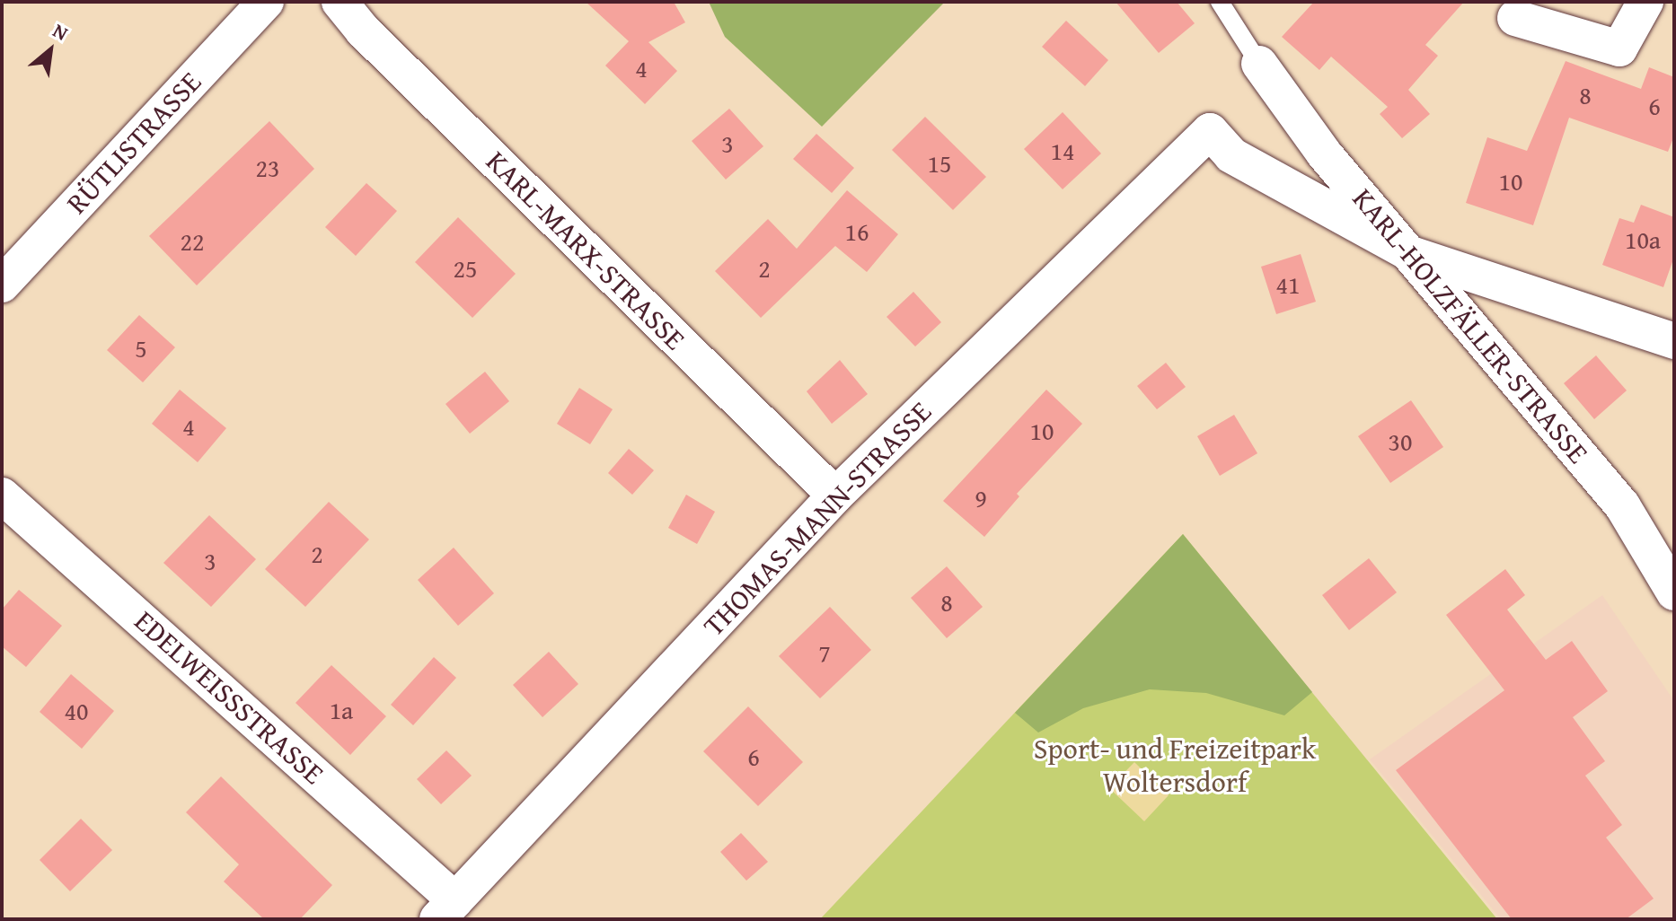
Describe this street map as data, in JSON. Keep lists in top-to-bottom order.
{
  "streets": {
    "street": [
      "RÜTLISTRASSE",
      "KARL-MARX-STRASSE",
      "KARL-HOLZFÄLLER-STRASSE",
      "THOMAS-MANN-STRASSE",
      "EDELWEISSSTRASSE"
    ]
  },
  "crossings": [
    ["KARL-MARX-STRASSE", "THOMAS-MANN-STRASSE"],
    ["KARL-HOLZFÄLLER-STRASSE", "THOMAS-MANN-STRASSE"],
    ["THOMAS-MANN-STRASSE", "EDELWEISSSTRASSE"]
  ],
  "parks": ["Sport- und Freizeitpark Woltersdorf"],
  "house_numbers": [
    "4",
    "8",
    "6",
    "3",
    "14",
    "15",
    "23",
    "10",
    "16",
    "10a",
    "22",
    "25",
    "2",
    "41",
    "5",
    "4",
    "10",
    "30",
    "9",
    "2",
    "3",
    "8",
    "7",
    "1a",
    "40",
    "6"
  ],
  "north": "top right"
}
